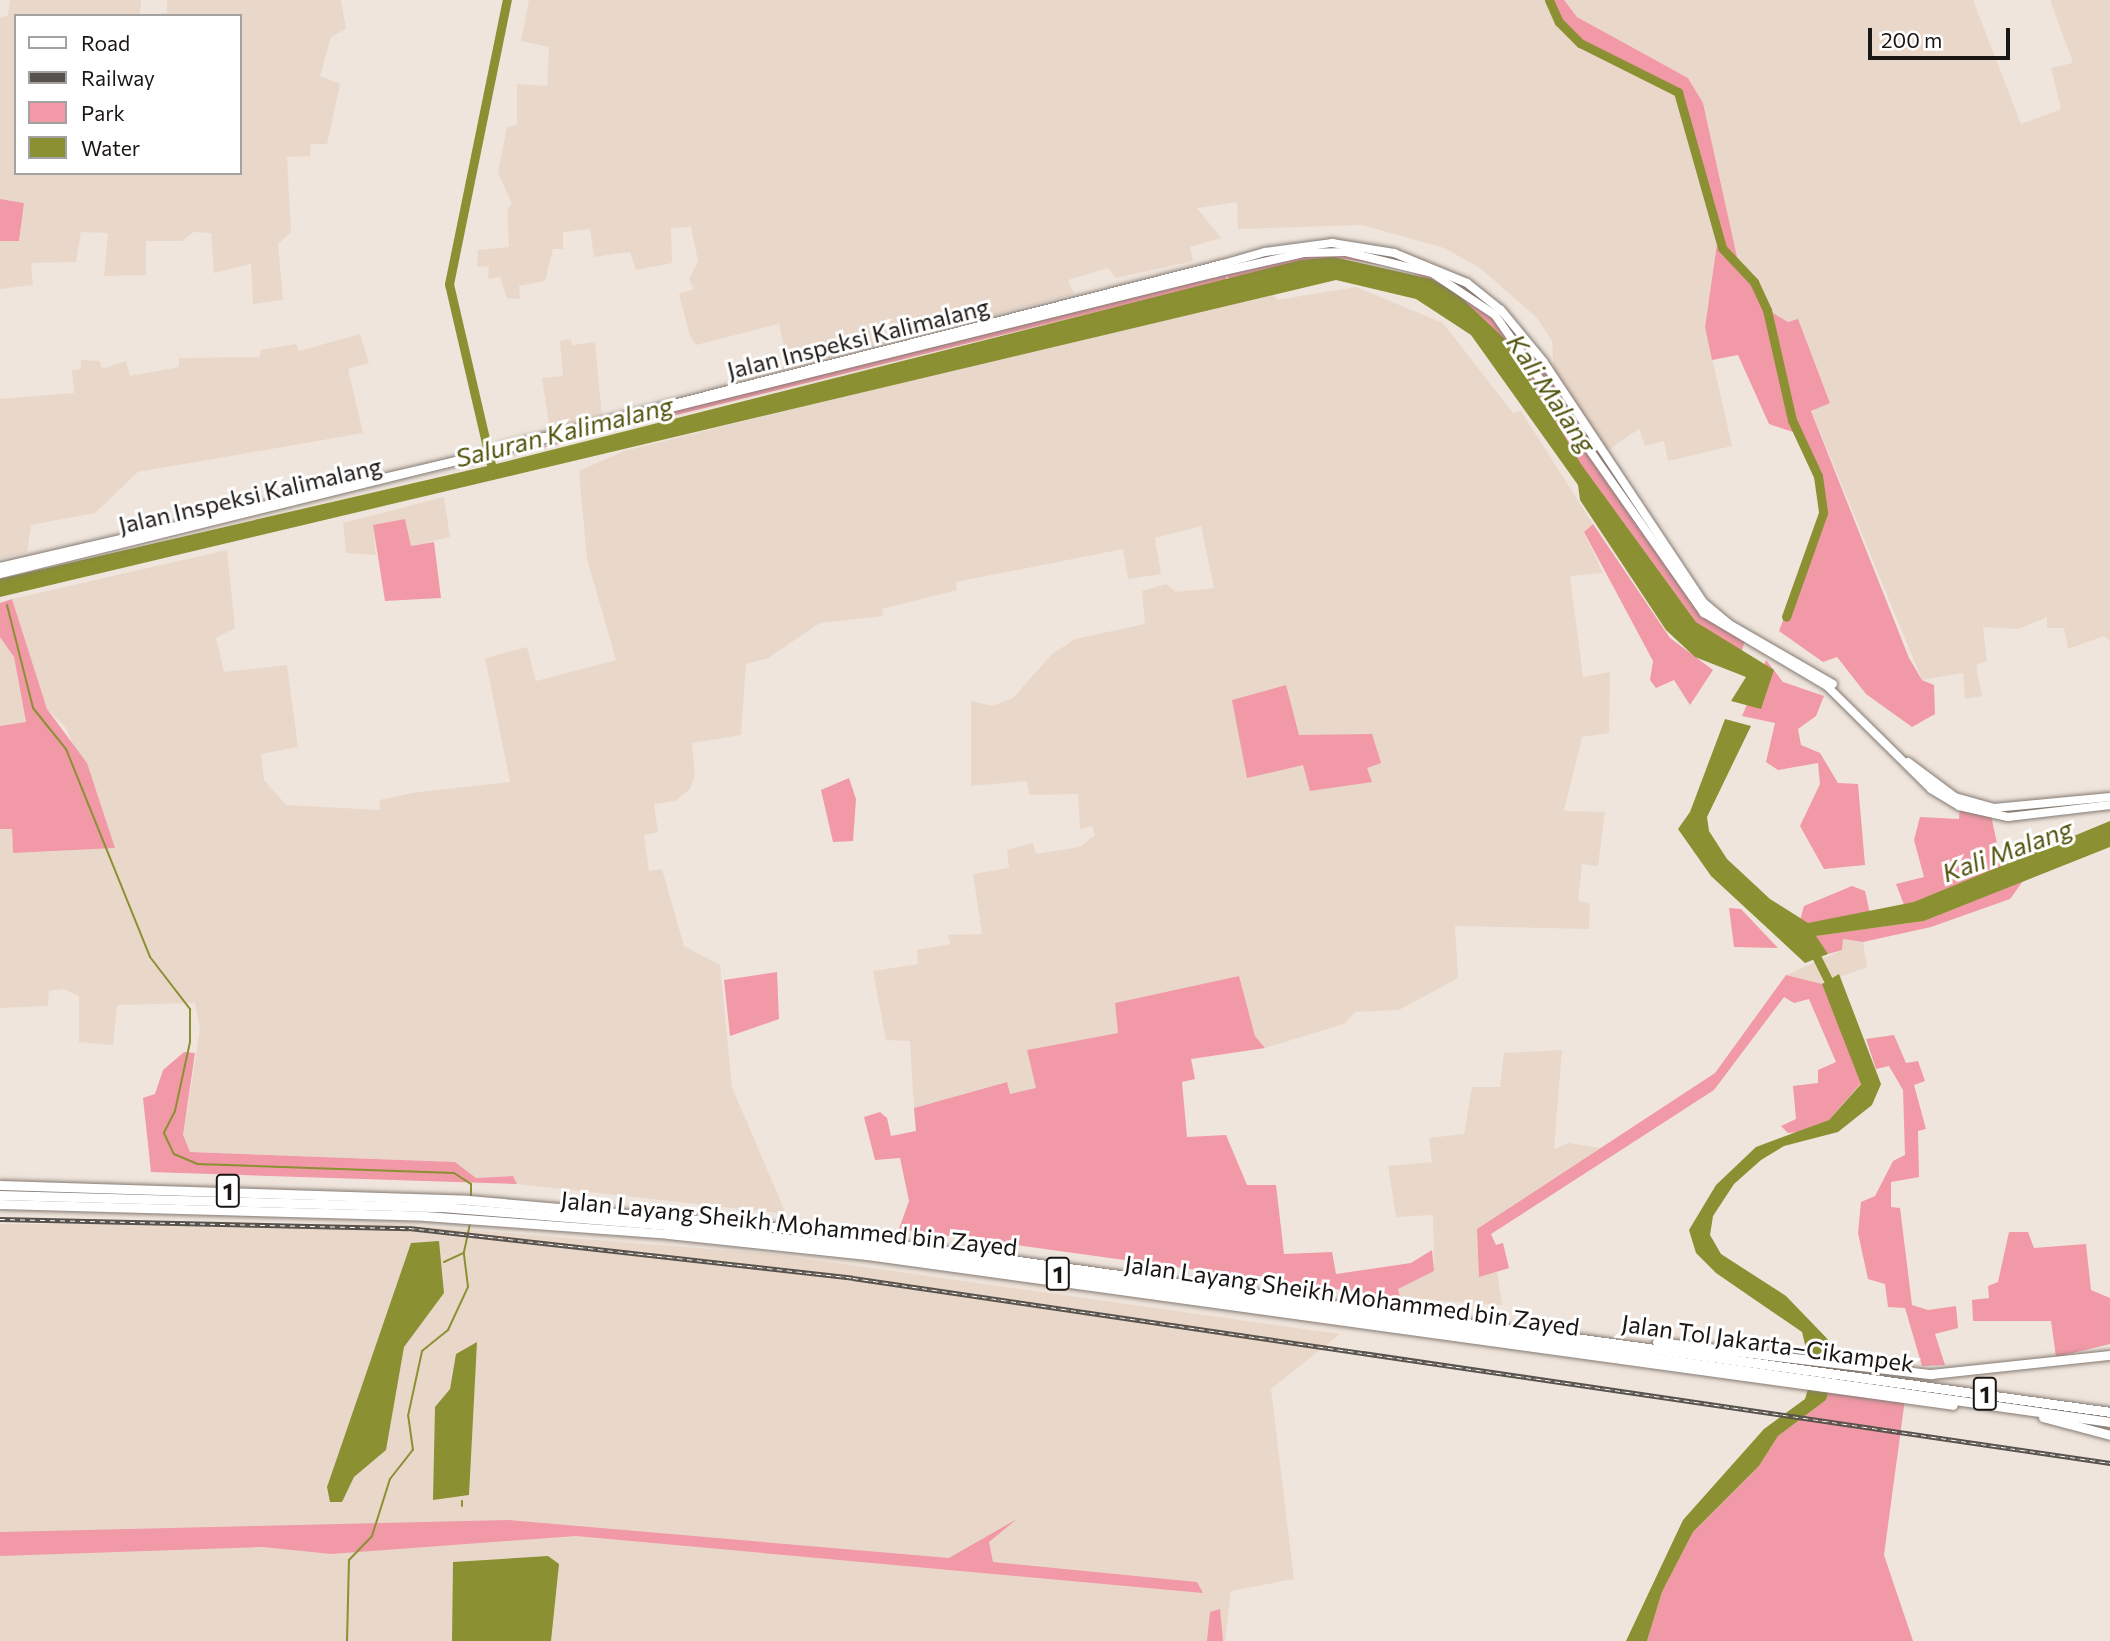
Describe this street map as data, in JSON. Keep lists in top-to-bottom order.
{
  "streets": {
    "highway": ["1", "Jalan Layang Sheikh Mohammed bin Zayed", "Jalan Tol Jakarta–Cikampek"],
    "main road": ["Jalan Inspeksi Kalimalang"]
  },
  "crossings": [
    ["Jalan Layang Sheikh Mohammed bin Zayed", "Jalan Tol Jakarta–Cikampek"]
  ],
  "water": ["Kali Malang", "Saluran Kalimalang"],
  "legend": [
    "Road",
    "Railway",
    "Park",
    "Water"
  ],
  "scale_bar": "200 m"
}
